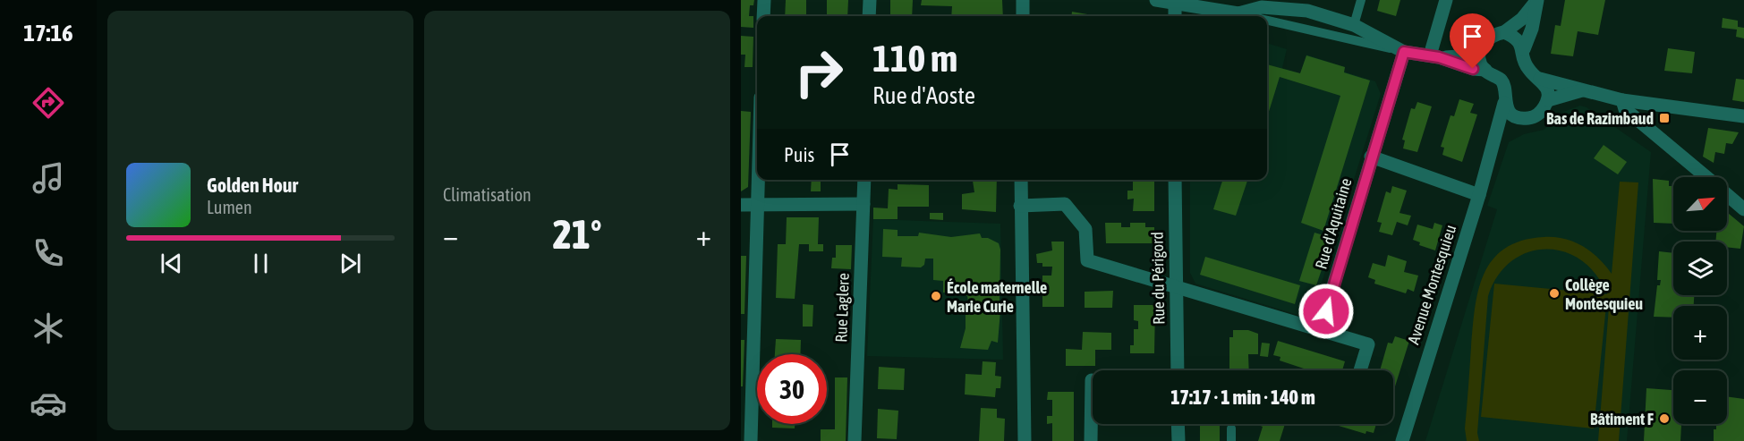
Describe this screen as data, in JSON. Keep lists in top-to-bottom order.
{
  "streets": {
    "street": [
      "Rue d'Aquitaine",
      "Rue du Périgord",
      "Avenue Montesquieu",
      "Rue Laglere"
    ]
  },
  "places": {
    "transit": ["Bas de Razimbaud"],
    "other": ["Collège Montesquieu", "École maternelle Marie Curie", "Bâtiment F"]
  },
  "north": "top right",
  "page": {
    "tabs": "17:16",
    "tile": "Climatisation",
    "turn": ["110 m", "Rue d'Aoste"],
    "then": "Puis",
    "song": ["Golden Hour", "Lumen"],
    "map_buttons": ["+", "−"],
    "heat": ["−", "21°", "+"],
    "limit": "30",
    "trip": "17:17 · 1 min · 140 m"
  }
}
